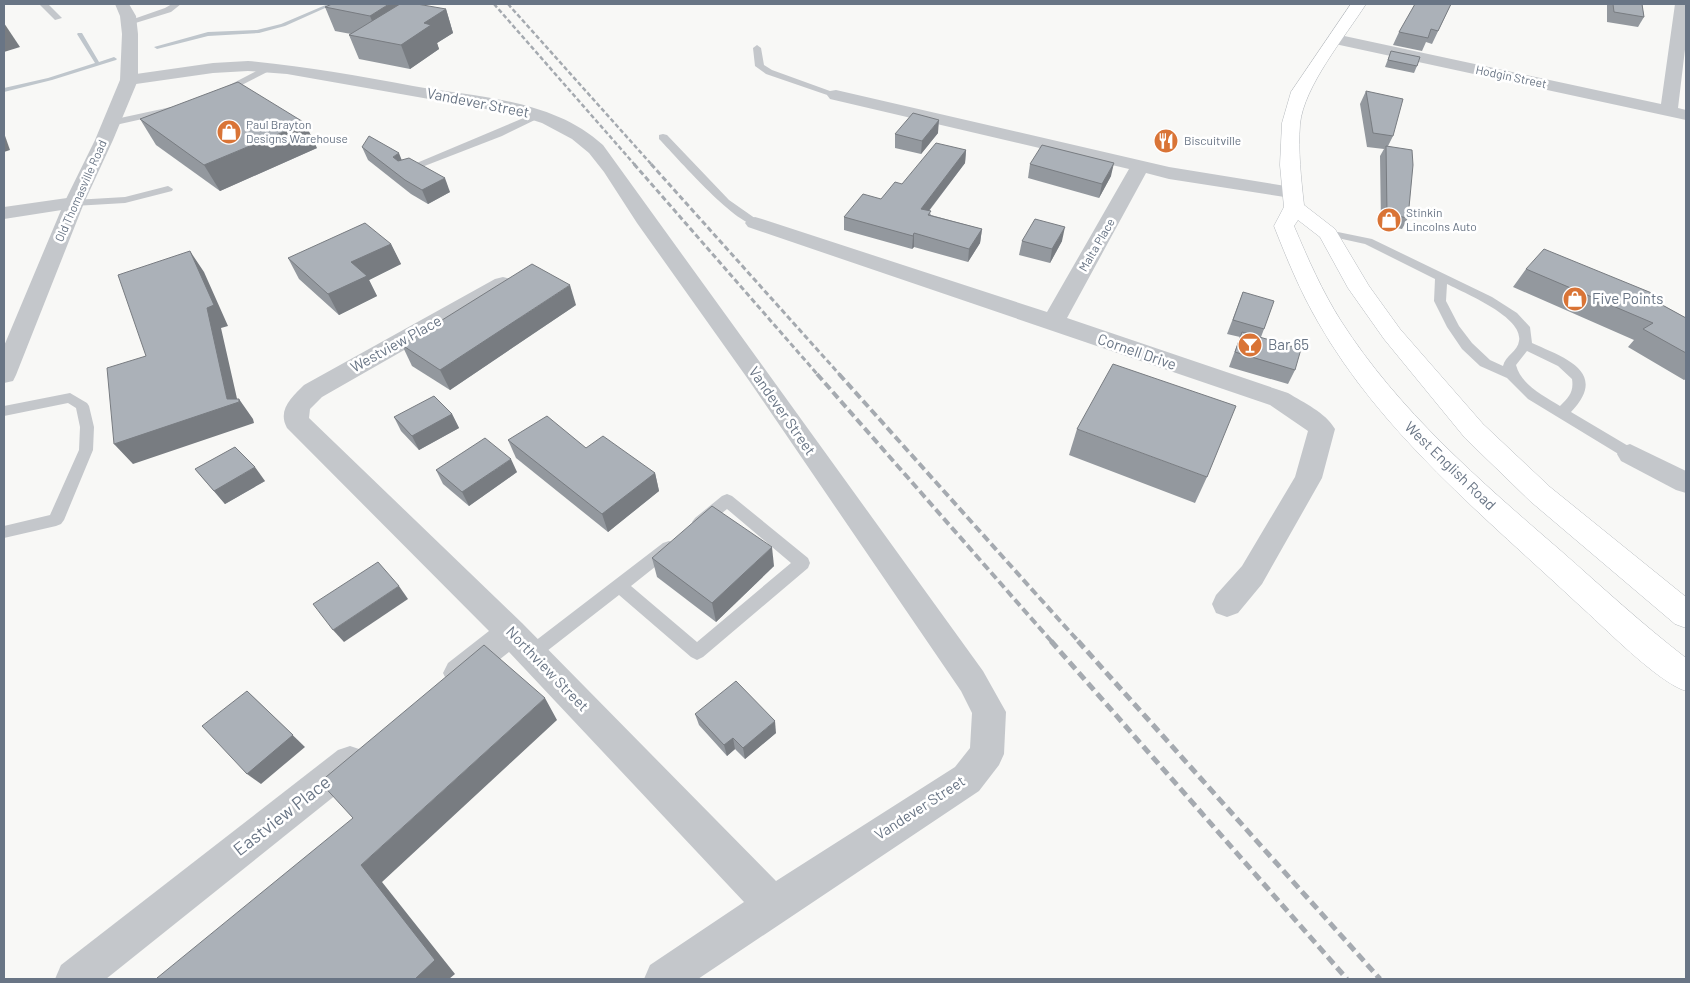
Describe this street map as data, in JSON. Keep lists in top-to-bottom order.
{
  "streets": {
    "main road": ["West English Road"],
    "street": [
      "Hodgin Street",
      "Vandever Street",
      "Old Thomasville Road",
      "Malta Place",
      "Westview Place",
      "Cornell Drive",
      "Northview Street",
      "Eastview Place"
    ]
  },
  "crossings": [
    ["Hodgin Street", "West English Road"],
    ["Vandever Street", "Old Thomasville Road"],
    ["Vandever Street", "Northview Street"],
    ["Malta Place", "Cornell Drive"],
    ["Westview Place", "Northview Street"]
  ],
  "places": {
    "shop": ["Paul Brayton Designs Warehouse", "Stinkin Lincolns Auto", "Five Points"],
    "restaurant": ["Biscuitville"],
    "bar": ["Bar 65"]
  }
}
